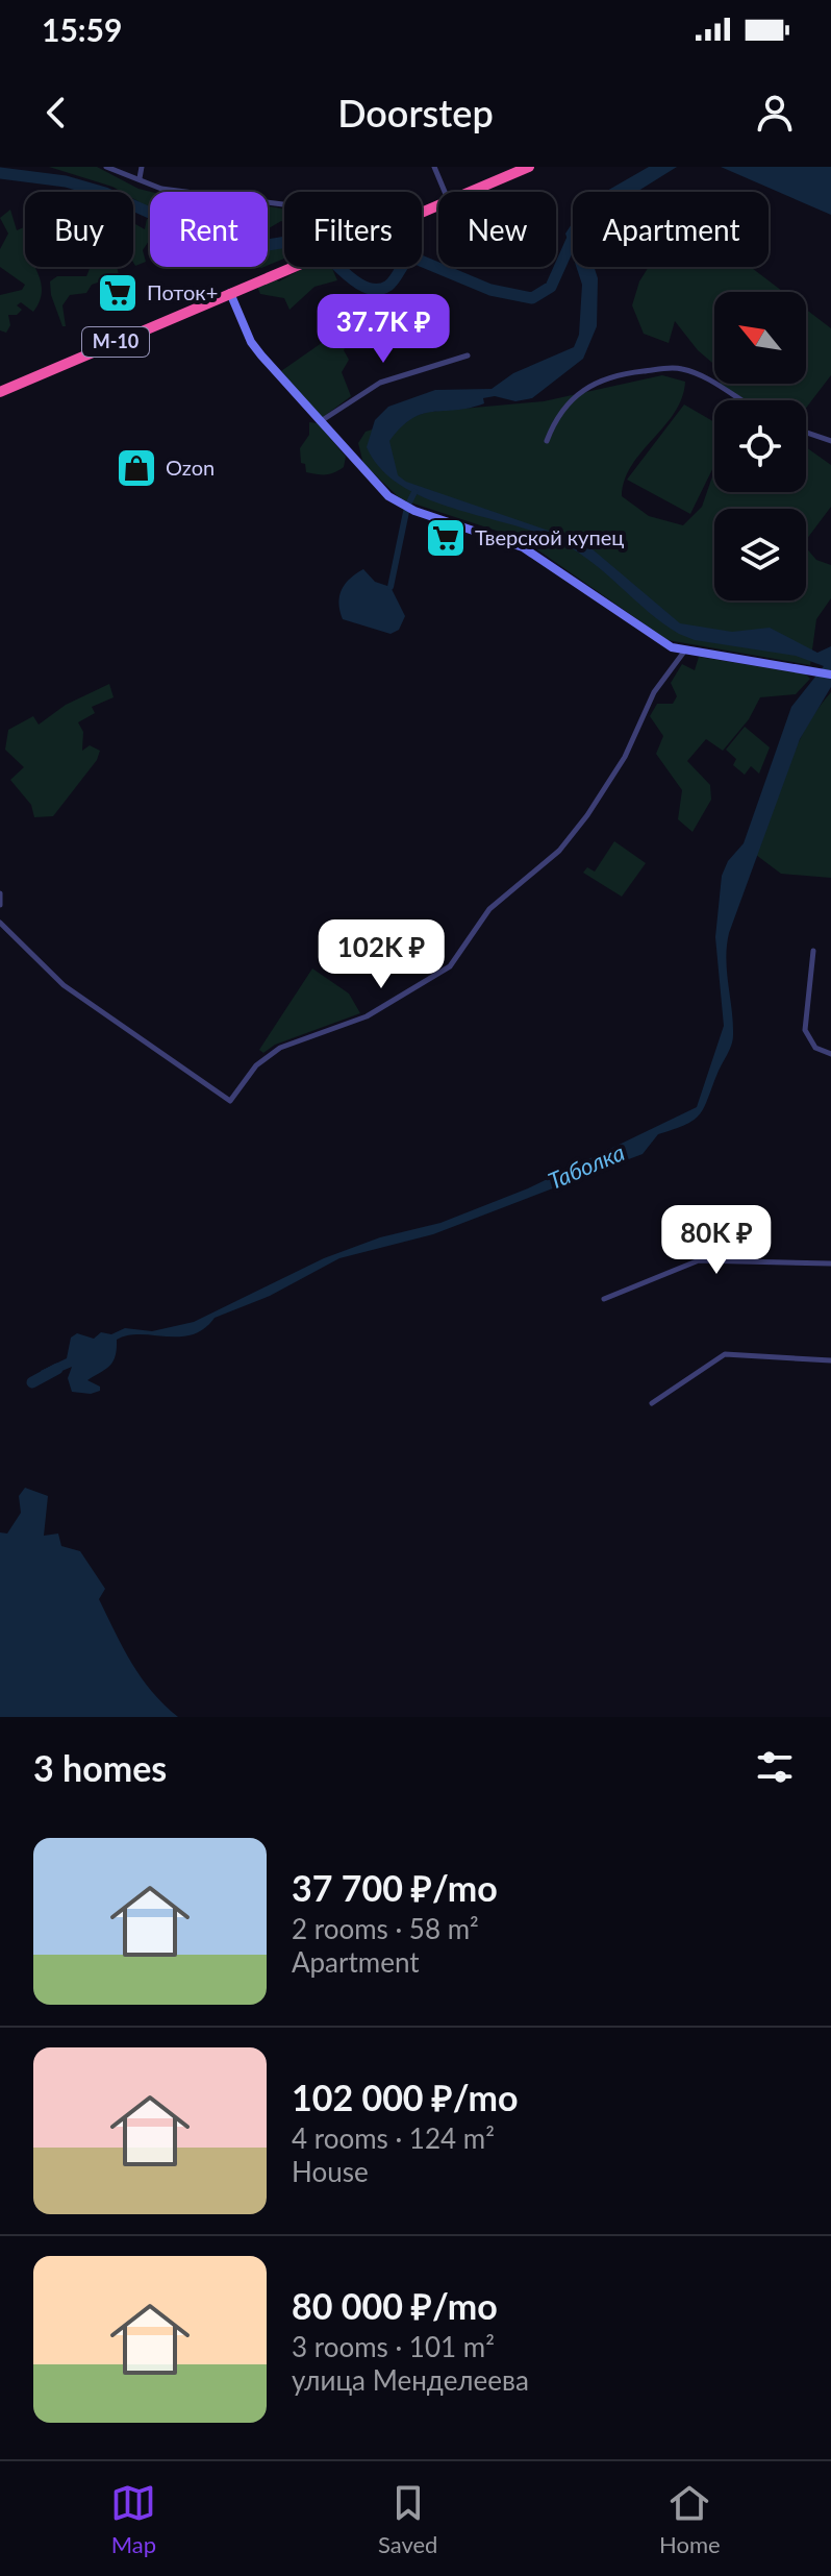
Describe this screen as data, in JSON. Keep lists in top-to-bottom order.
{
  "streets": {
    "highway": ["М-10"]
  },
  "water": ["Таболка"],
  "places": {
    "supermarket": ["Поток+", "Тверской купец"],
    "shop": ["Ozon"]
  },
  "north": "top left",
  "page": {
    "status": "15:59",
    "header": "Doorstep",
    "chip": [
      "Buy",
      "Rent",
      "Filters",
      "New",
      "Apartment"
    ],
    "price": ["37.7K ₽", "102K ₽", "80K ₽"],
    "heading": "3 homes",
    "list": [
      {
        "name": "37 700 ₽/mo",
        "note": "2 rooms · 58 m² · Apartment"
      },
      {
        "name": "102 000 ₽/mo",
        "note": "4 rooms · 124 m² · House"
      },
      {
        "name": "80 000 ₽/mo",
        "note": "3 rooms · 101 m² · улица Менделеева"
      }
    ],
    "tabs": ["Map", "Saved", "Home"]
  }
}
